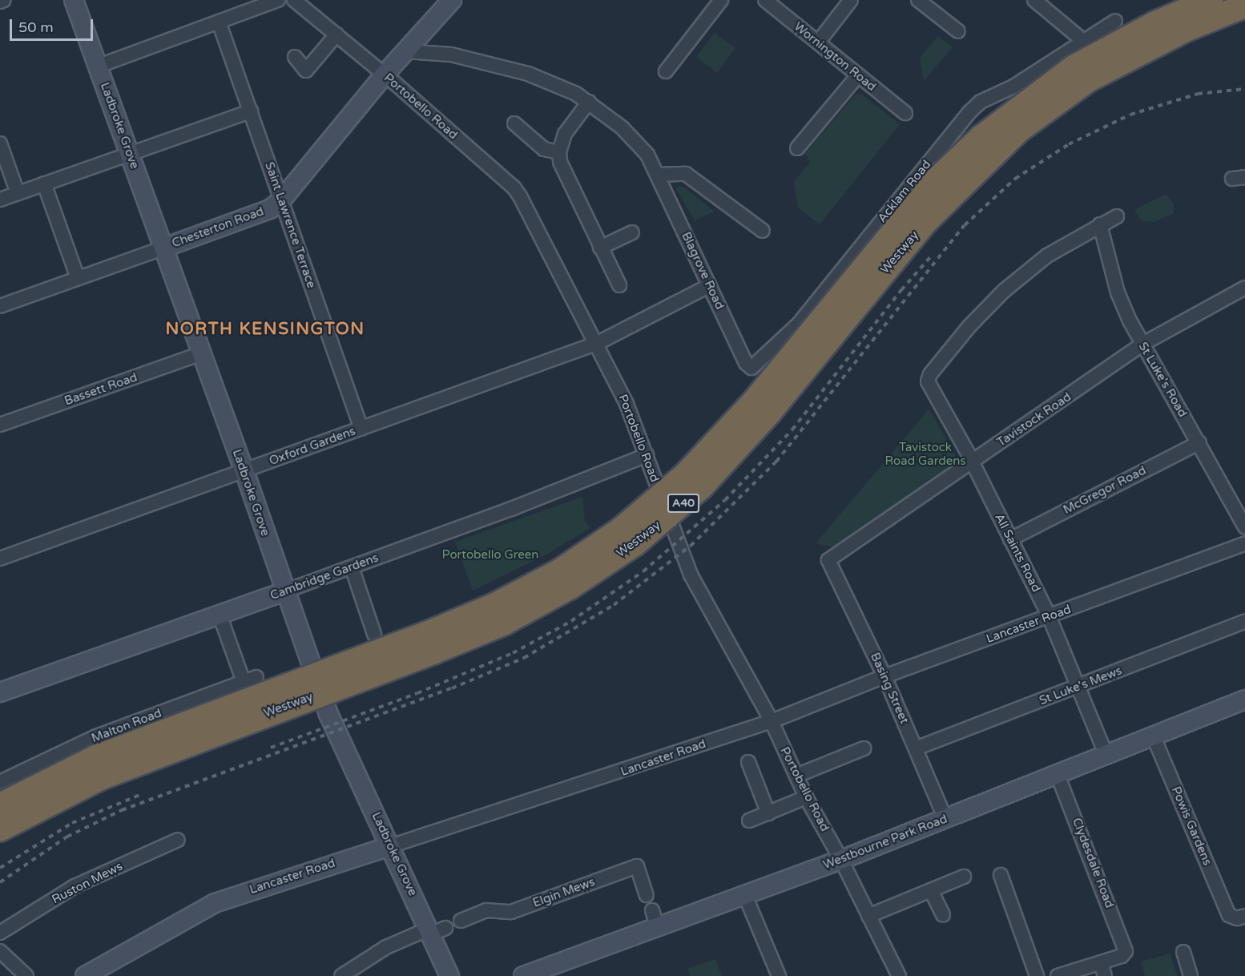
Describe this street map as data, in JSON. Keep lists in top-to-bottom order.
{
  "streets": {
    "highway": ["Westway", "A40"],
    "main road": [
      "Ladbroke Grove",
      "Chesterton Road",
      "Cambridge Gardens",
      "Lancaster Road",
      "Westbourne Park Road"
    ],
    "street": [
      "Wornington Road",
      "Portobello Road",
      "Acklam Road",
      "Saint Lawrence Terrace",
      "Blagrove Road",
      "St Luke's Road",
      "Bassett Road",
      "Tavistock Road",
      "Oxford Gardens",
      "McGregor Road",
      "All Saints Road",
      "St Luke's Mews",
      "Basing Street",
      "Malton Road",
      "Powis Gardens",
      "Clydesdale Road",
      "Ruston Mews",
      "Elgin Mews"
    ]
  },
  "crossings": [
    ["Portobello Road", "Chesterton Road"],
    ["Portobello Road", "Oxford Gardens"],
    ["Portobello Road", "Cambridge Gardens"],
    ["Portobello Road", "Lancaster Road"],
    ["Portobello Road", "Westbourne Park Road"],
    ["Ladbroke Grove", "Chesterton Road"],
    ["Ladbroke Grove", "Bassett Road"],
    ["Ladbroke Grove", "Oxford Gardens"],
    ["Ladbroke Grove", "Cambridge Gardens"],
    ["Ladbroke Grove", "Lancaster Road"],
    ["Acklam Road", "Blagrove Road"],
    ["Saint Lawrence Terrace", "Chesterton Road"],
    ["Saint Lawrence Terrace", "Oxford Gardens"],
    ["Chesterton Road", "Blagrove Road"],
    ["Blagrove Road", "Oxford Gardens"],
    ["St Luke's Road", "Tavistock Road"],
    ["St Luke's Road", "McGregor Road"],
    ["St Luke's Road", "All Saints Road"],
    ["Tavistock Road", "All Saints Road"],
    ["Tavistock Road", "Basing Street"],
    ["McGregor Road", "All Saints Road"],
    ["All Saints Road", "Lancaster Road"],
    ["All Saints Road", "St Luke's Mews"],
    ["All Saints Road", "Westbourne Park Road"],
    ["Lancaster Road", "Basing Street"],
    ["St Luke's Mews", "Basing Street"],
    ["Basing Street", "Westbourne Park Road"],
    ["Powis Gardens", "Westbourne Park Road"],
    ["Westbourne Park Road", "Clydesdale Road"]
  ],
  "districts": ["NORTH KENSINGTON"],
  "parks": ["Tavistock Road Gardens", "Portobello Green"],
  "scale_bar": "50 m"
}
